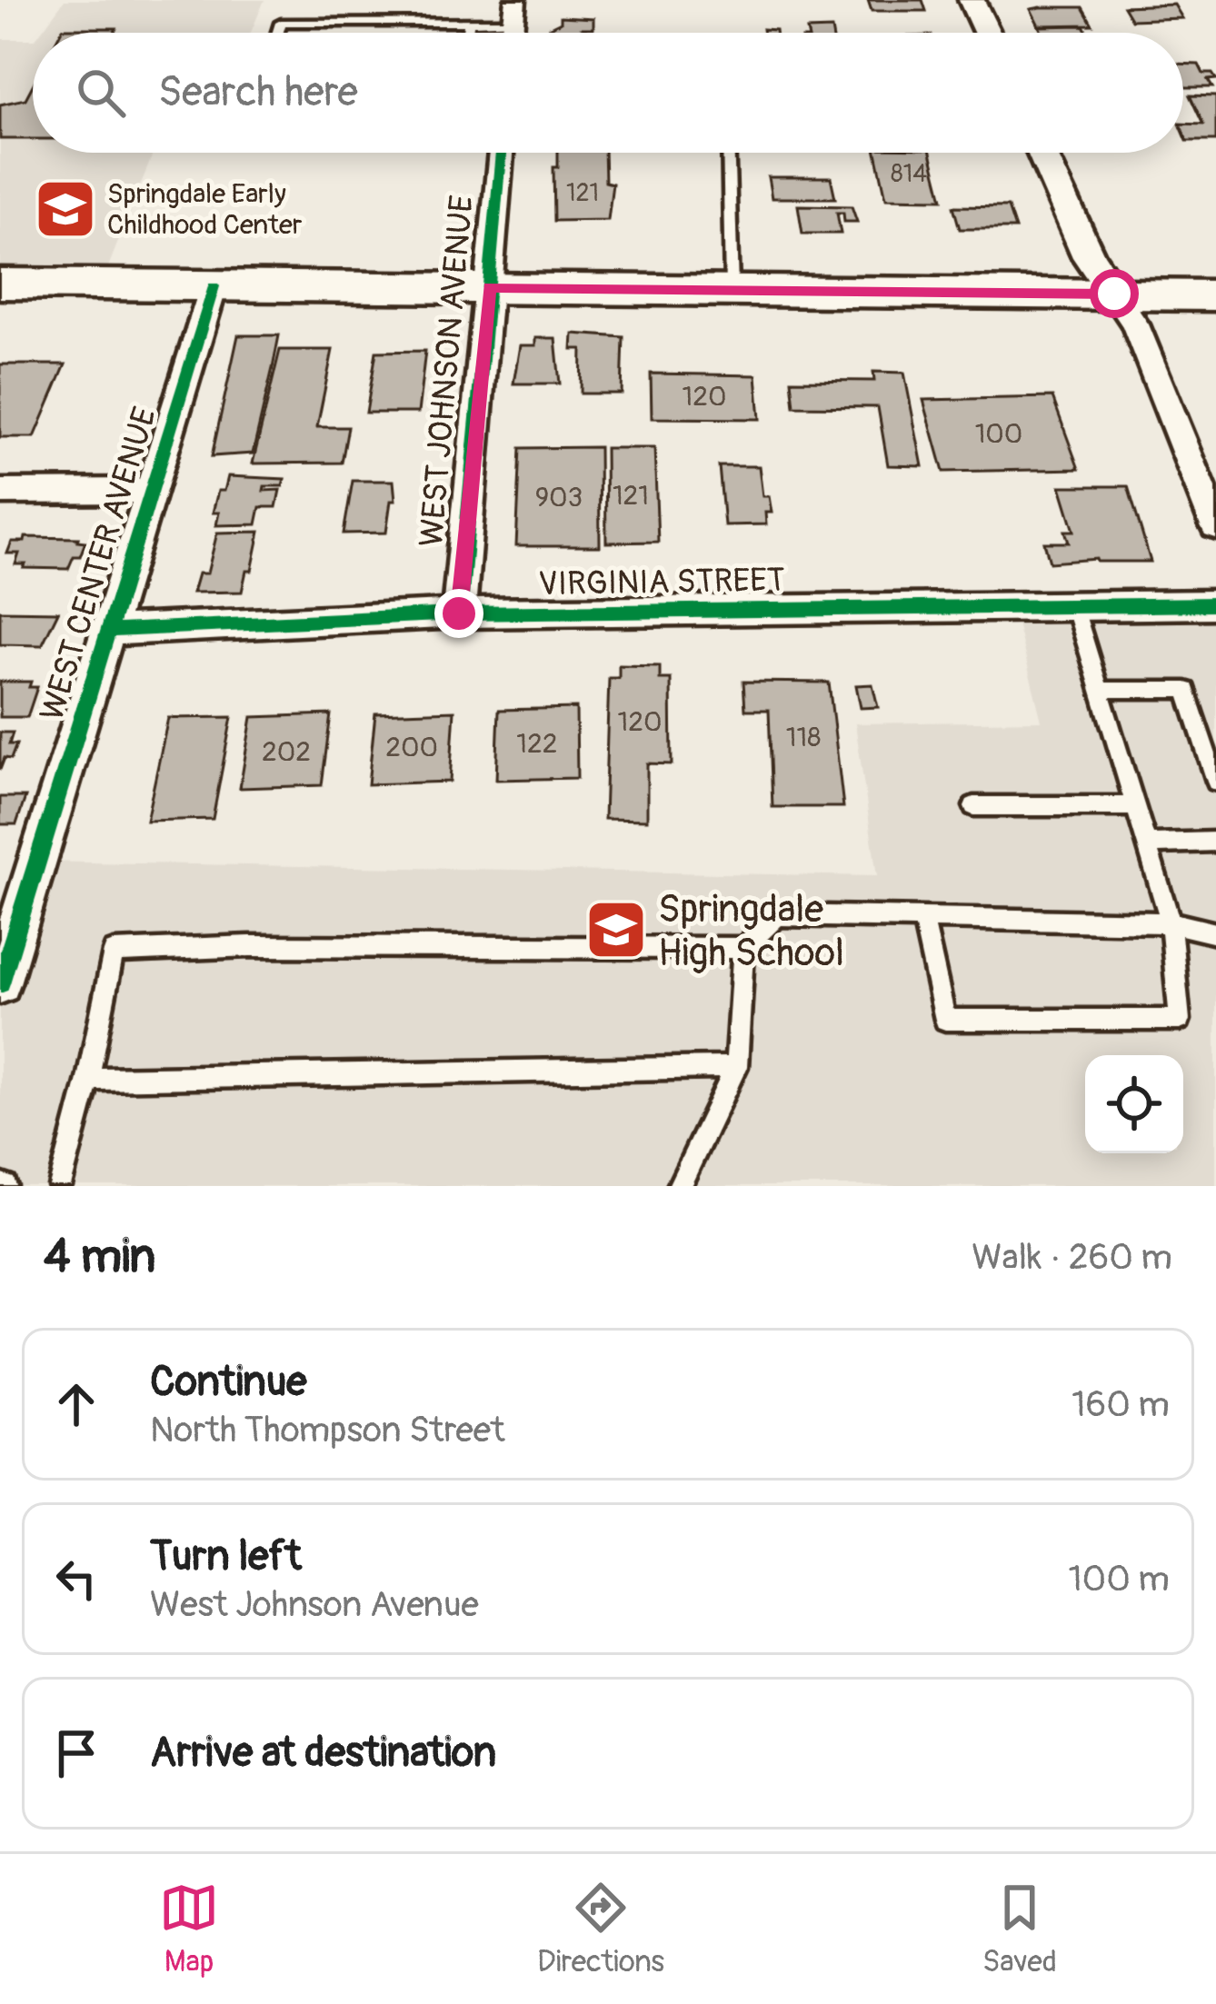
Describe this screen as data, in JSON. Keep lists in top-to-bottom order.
{
  "streets": {
    "street": ["WEST JOHNSON AVENUE", "WEST CENTER AVENUE", "VIRGINIA STREET"]
  },
  "crossings": [
    ["WEST JOHNSON AVENUE", "VIRGINIA STREET"],
    ["WEST CENTER AVENUE", "VIRGINIA STREET"]
  ],
  "places": {
    "school or university": ["Springdale Early Childhood Center", "Springdale High School"]
  },
  "house_numbers": [
    "814",
    "121",
    "120",
    "100",
    "121",
    "903",
    "120",
    "118",
    "122",
    "200",
    "202"
  ],
  "page": {
    "search": "Search here",
    "heading": ["4 min", "Walk · 260 m"],
    "list": [
      ["Continue", "North Thompson Street", "160 m"],
      ["Turn left", "West Johnson Avenue", "100 m"],
      "Arrive at destination"
    ],
    "nav": ["Map", "Directions", "Saved"]
  }
}
